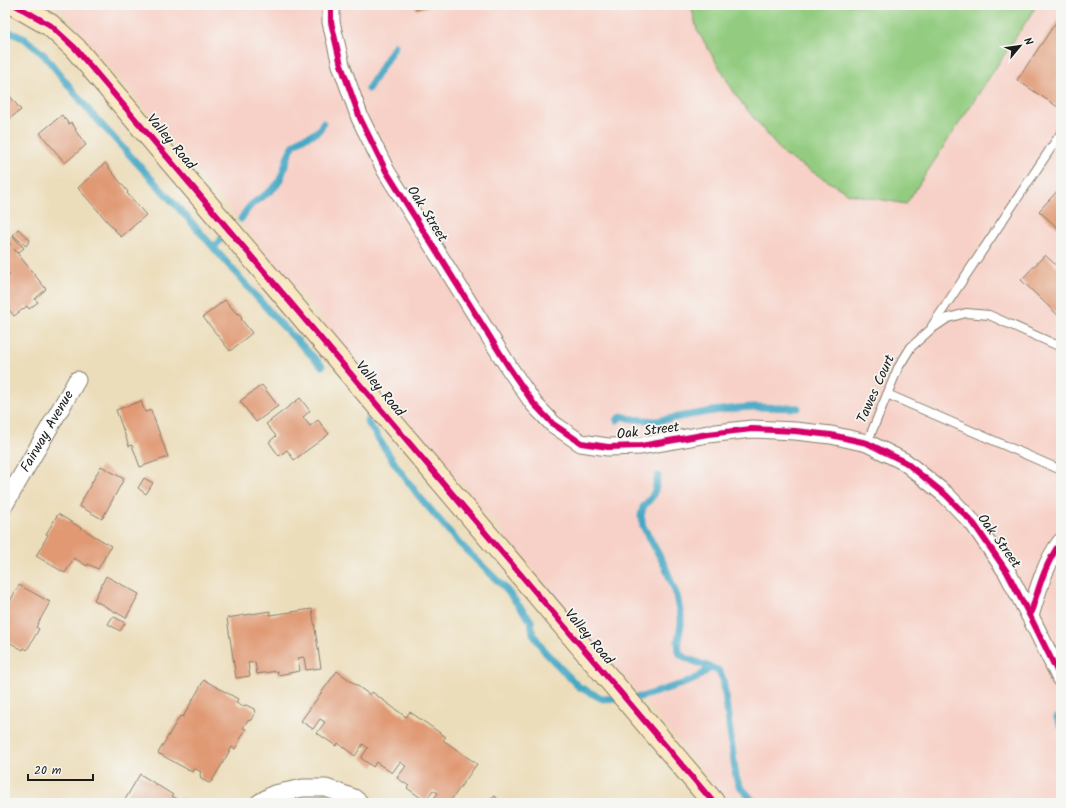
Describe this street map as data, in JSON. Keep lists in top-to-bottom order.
{
  "streets": {
    "street": ["Valley Road", "Oak Street", "Fairway Avenue"],
    "lane": ["Tawes Court"]
  },
  "crossings": [
    ["Oak Street", "Tawes Court"]
  ],
  "scale_bar": "20 m",
  "north": "top right"
}
